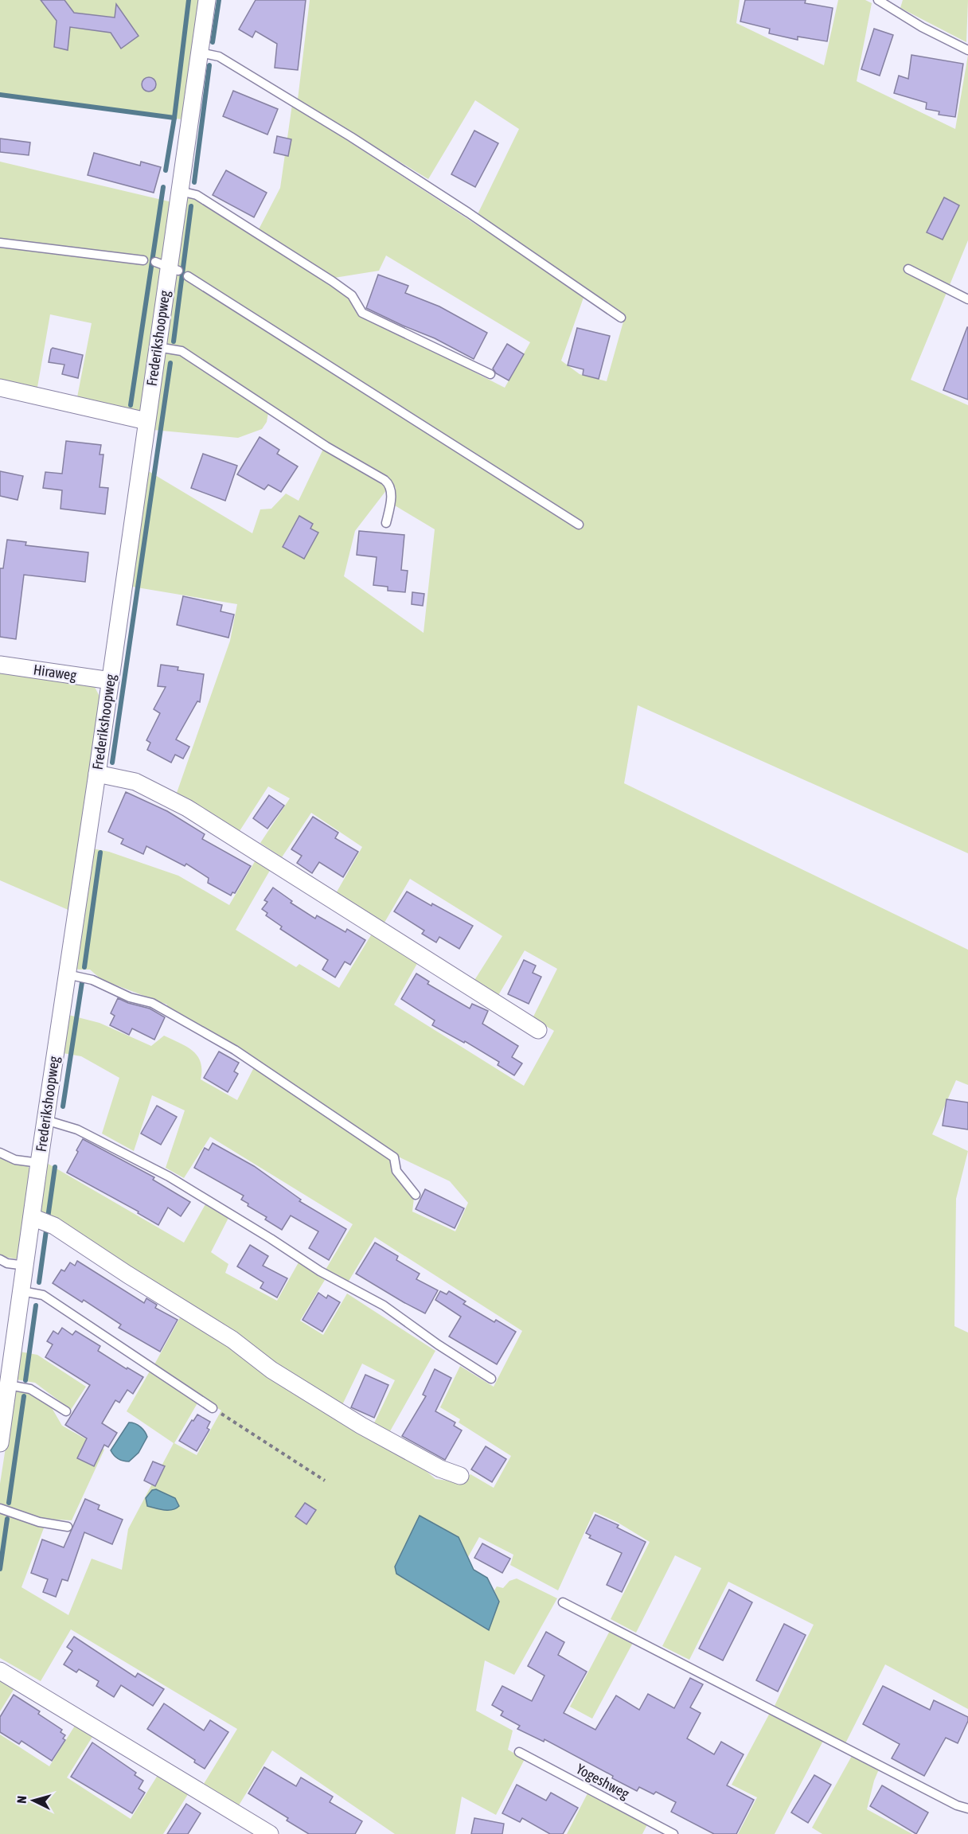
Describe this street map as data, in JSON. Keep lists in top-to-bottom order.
{
  "streets": {
    "street": ["Frederikshoopweg", "Hiraweg"],
    "lane": ["Yogeshweg"]
  },
  "crossings": [
    ["Frederikshoopweg", "Hiraweg"]
  ],
  "north": "left"
}
